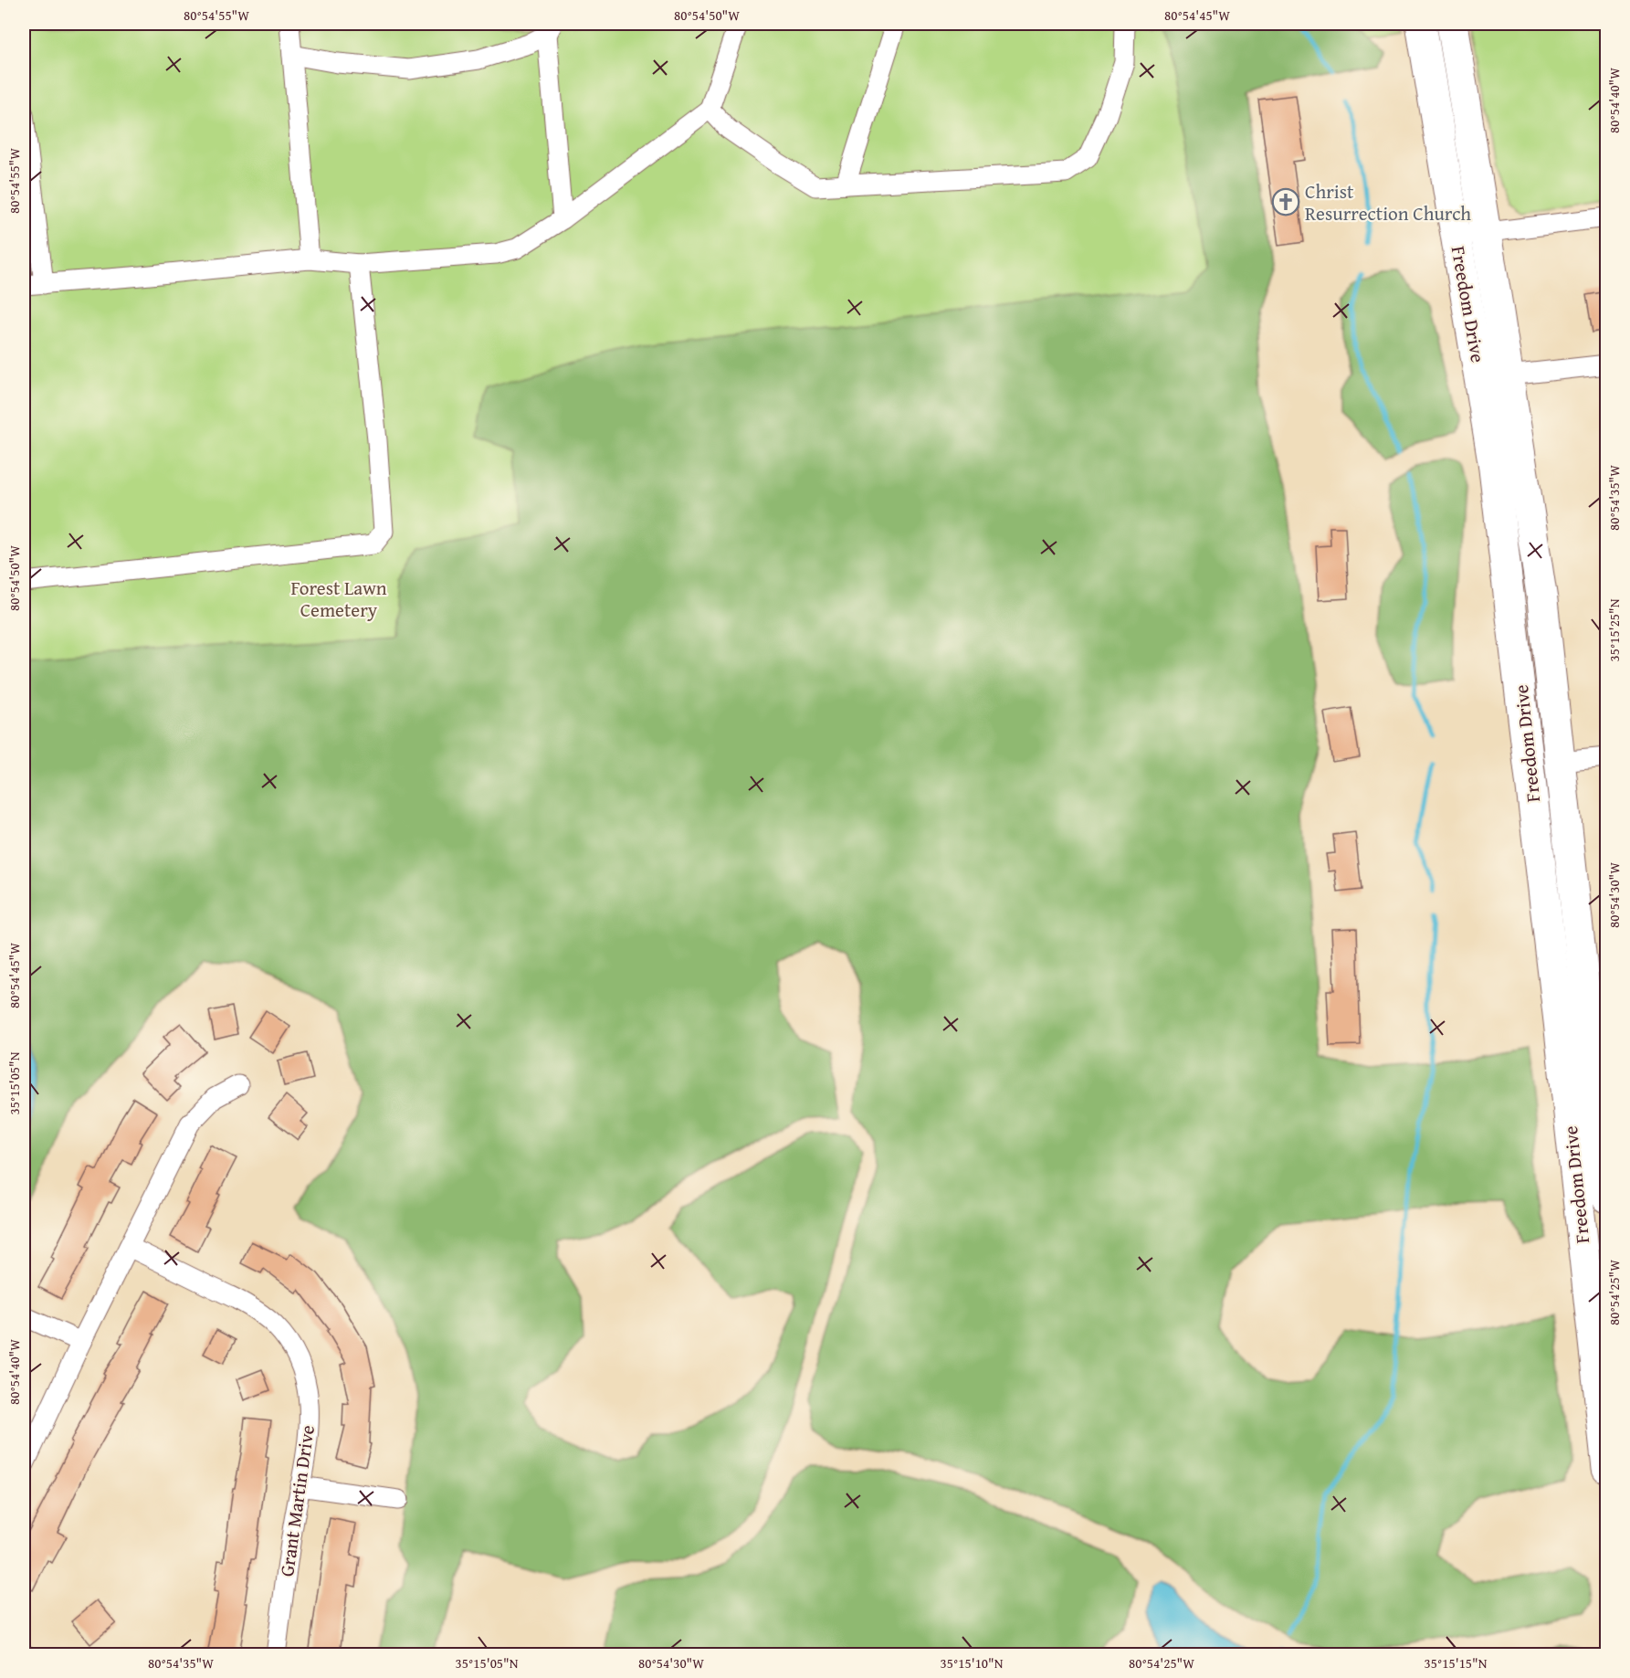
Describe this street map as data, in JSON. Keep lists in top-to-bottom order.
{
  "streets": {
    "main road": ["Freedom Drive"],
    "street": ["Grant Martin Drive"]
  },
  "parks": ["Forest Lawn Cemetery"],
  "places": {
    "church": ["Christ Resurrection Church"]
  },
  "coordinates": [
    "80°54'55\"W",
    "80°54'50\"W",
    "80°54'45\"W",
    "80°54'40\"W",
    "80°54'35\"W",
    "35°15'25\"N",
    "80°54'30\"W",
    "35°15'05\"N",
    "80°54'25\"W",
    "35°15'10\"N",
    "35°15'15\"N"
  ]
}
